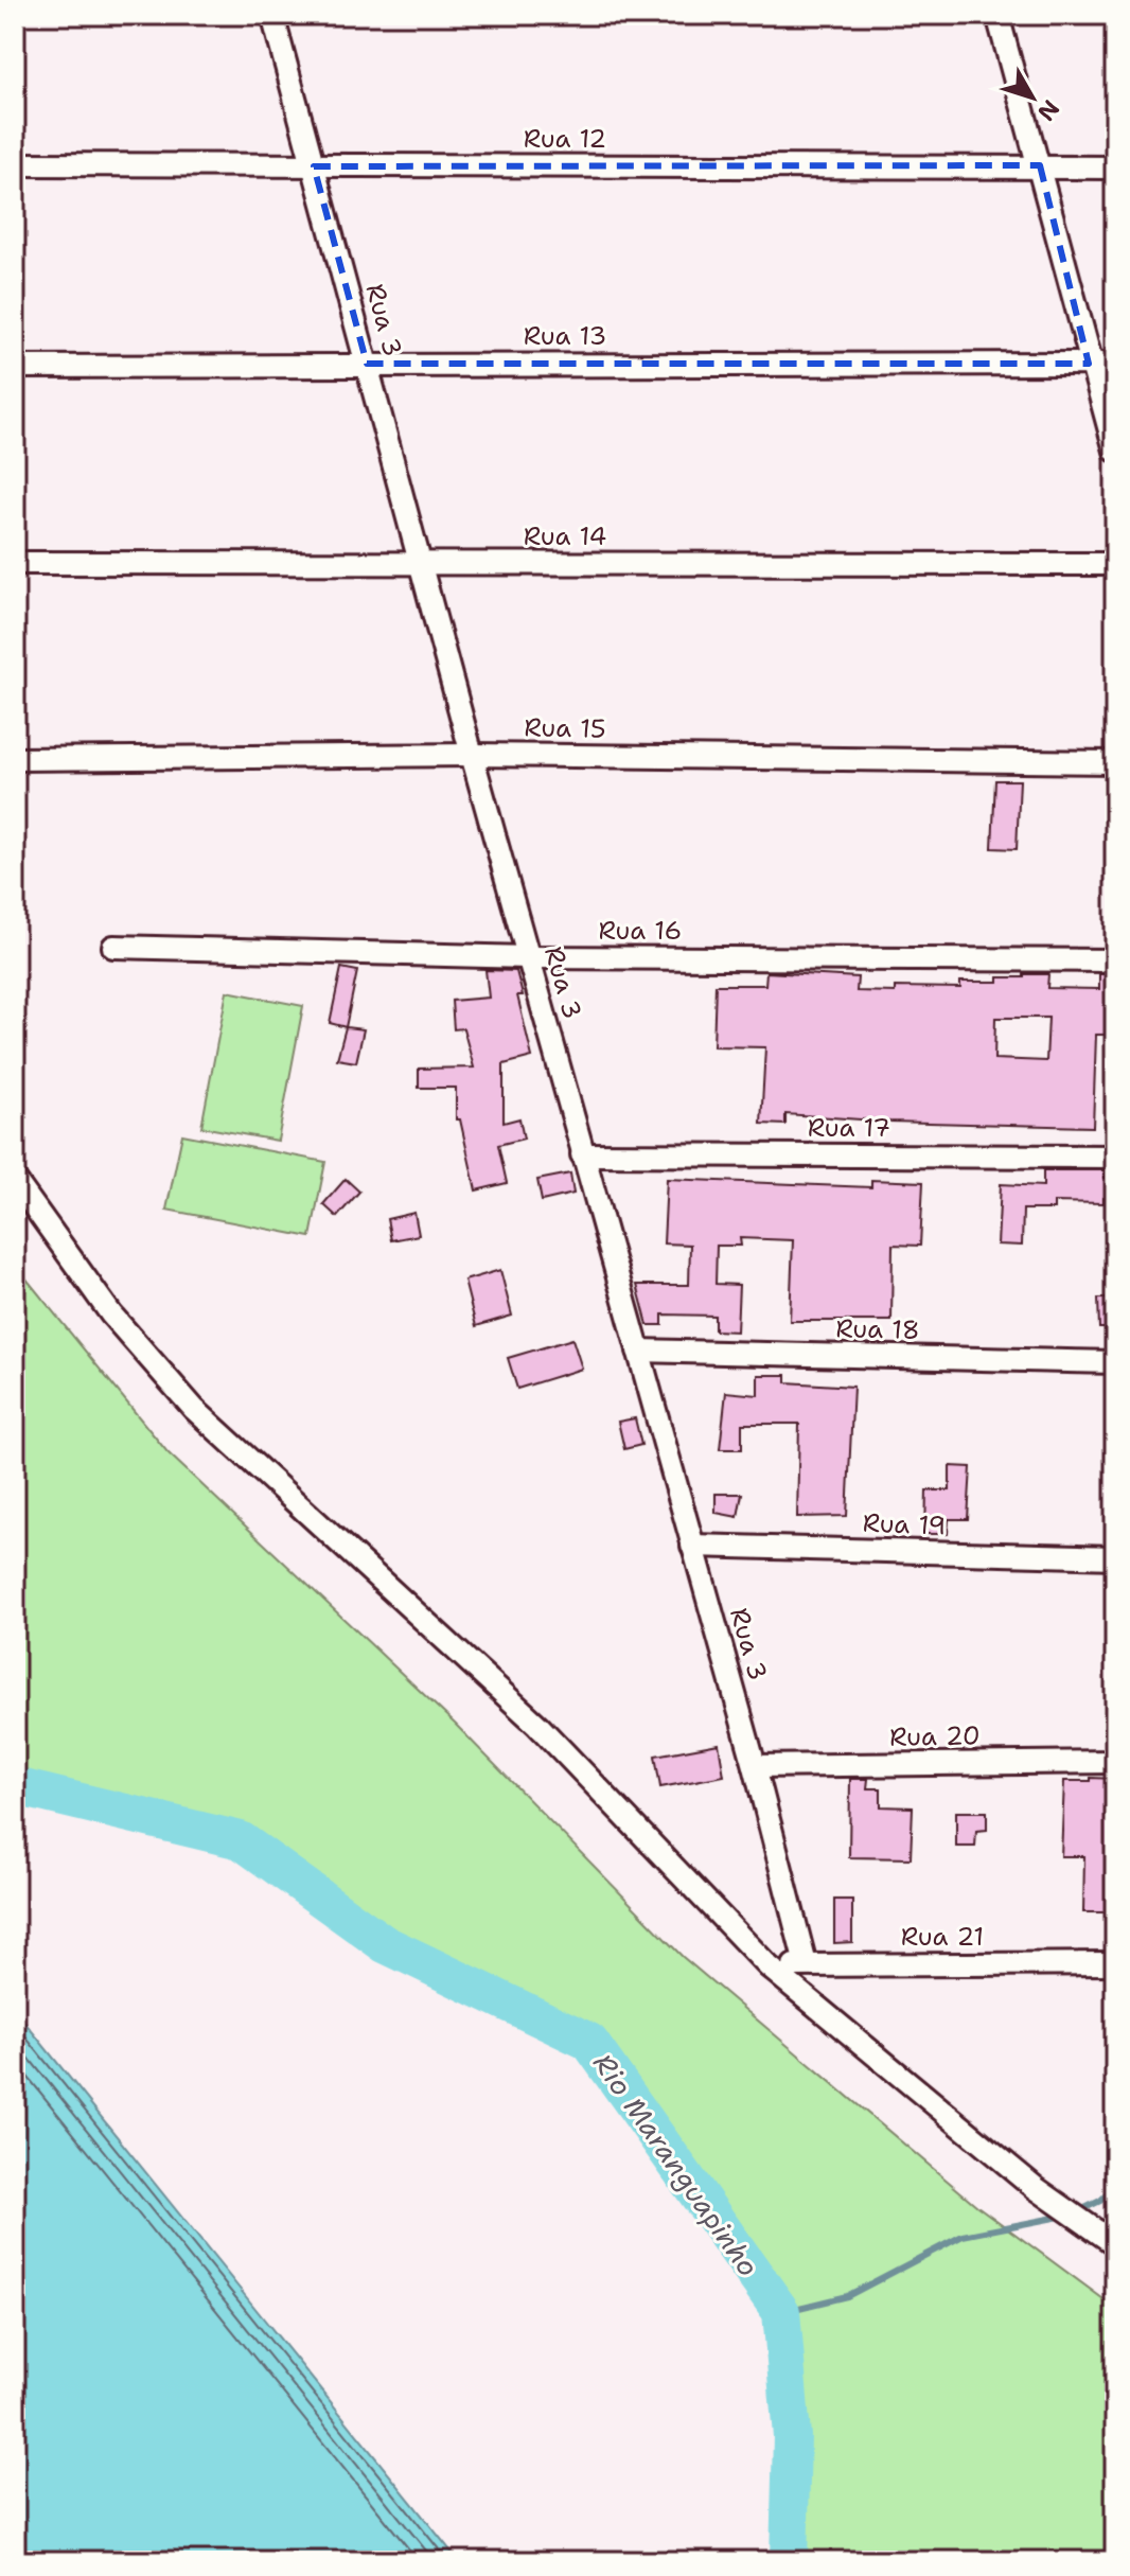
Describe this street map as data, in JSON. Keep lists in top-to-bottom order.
{
  "streets": {
    "street": [
      "Rua 12",
      "Rua 3",
      "Rua 13",
      "Rua 14",
      "Rua 15",
      "Rua 16",
      "Rua 17",
      "Rua 18",
      "Rua 19",
      "Rua 20",
      "Rua 21"
    ]
  },
  "crossings": [
    ["Rua 12", "Rua 3"],
    ["Rua 3", "Rua 13"],
    ["Rua 3", "Rua 14"],
    ["Rua 3", "Rua 15"],
    ["Rua 3", "Rua 16"],
    ["Rua 3", "Rua 17"],
    ["Rua 3", "Rua 18"],
    ["Rua 3", "Rua 19"],
    ["Rua 3", "Rua 20"],
    ["Rua 3", "Rua 21"]
  ],
  "water": ["Rio Maranguapinho"],
  "north": "bottom right"
}
